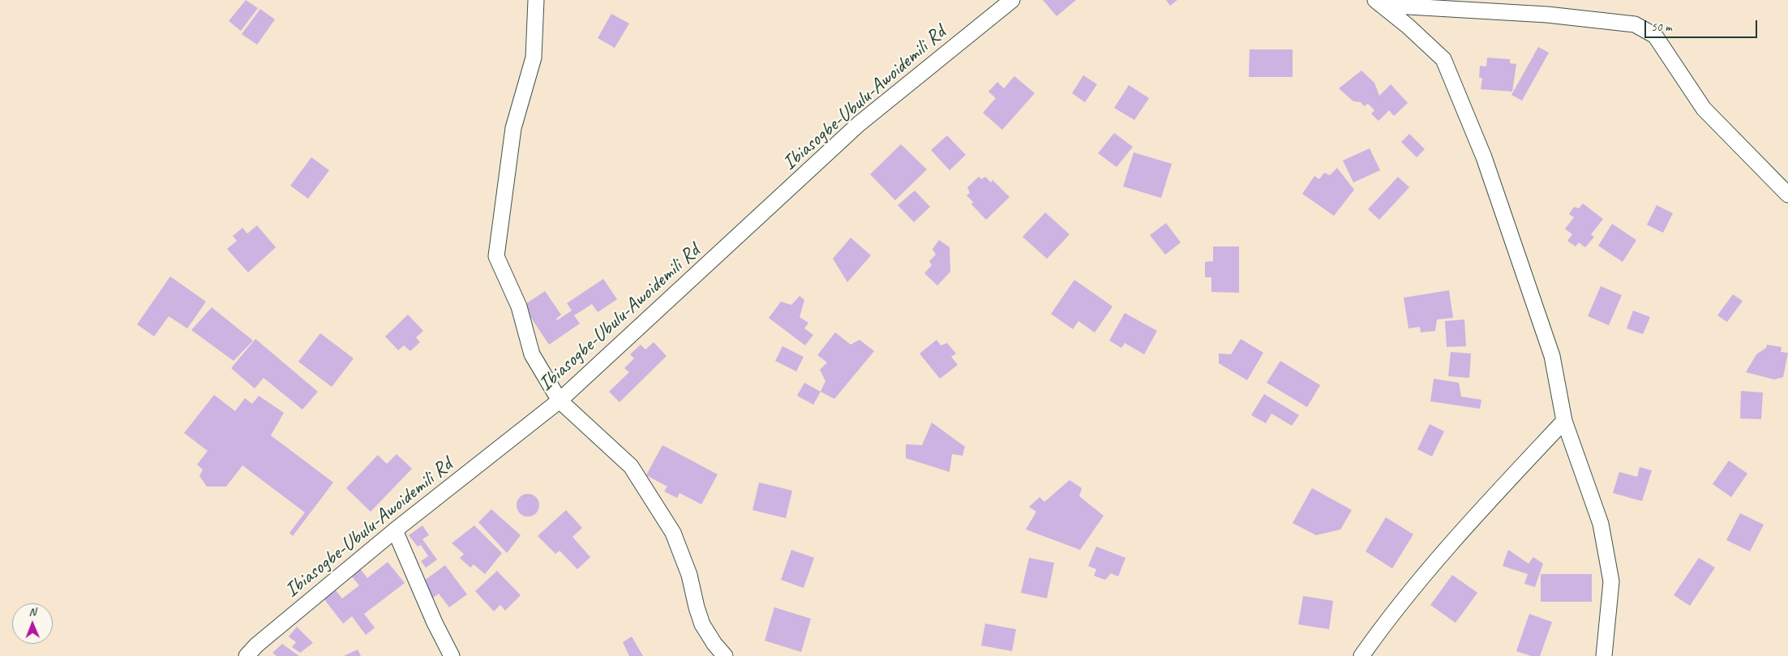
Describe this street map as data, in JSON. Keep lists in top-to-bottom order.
{
  "streets": {
    "street": ["Ibiasogbe-Ubulu-Awoidemili Rd"]
  },
  "scale_bar": "50 m",
  "north": "top"
}
